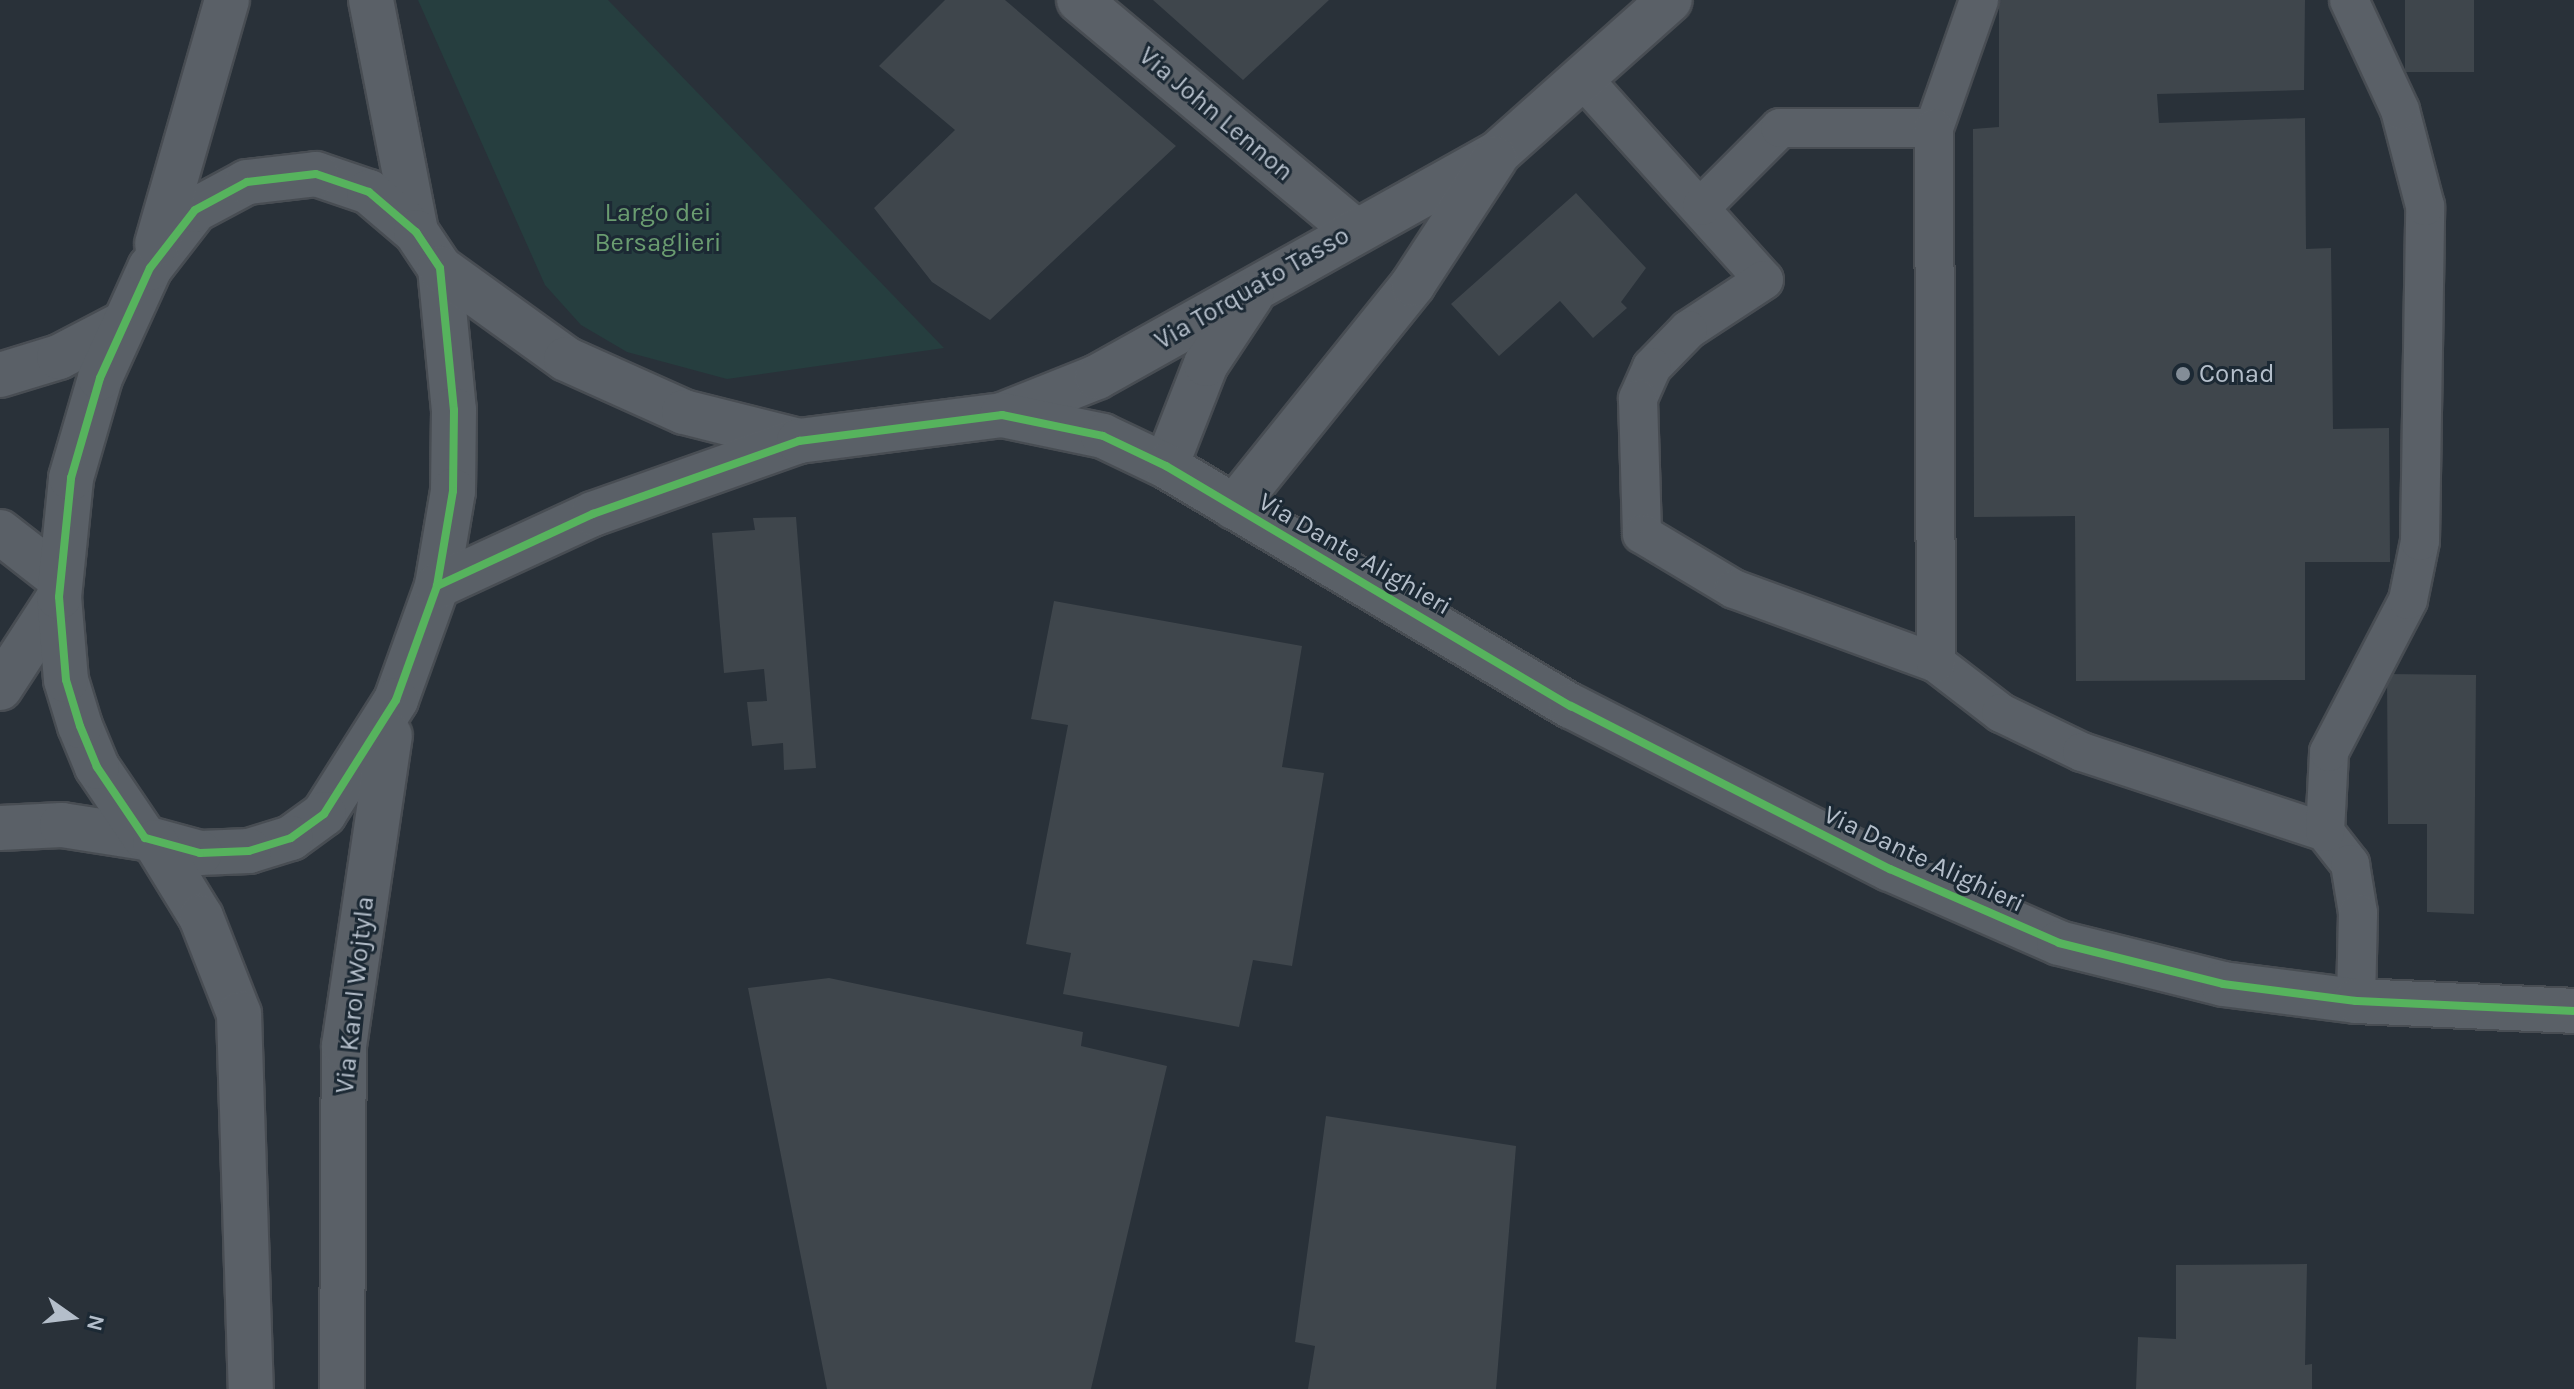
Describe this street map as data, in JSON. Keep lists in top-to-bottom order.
{
  "streets": {
    "street": [
      "Via John Lennon",
      "Via Torquato Tasso",
      "Via Dante Alighieri",
      "Via Karol Wojtyla"
    ]
  },
  "crossings": [
    ["Via John Lennon", "Via Torquato Tasso"],
    ["Via Torquato Tasso", "Via Dante Alighieri"]
  ],
  "parks": ["Largo dei Bersaglieri"],
  "places": ["Conad"],
  "north": "right"
}
